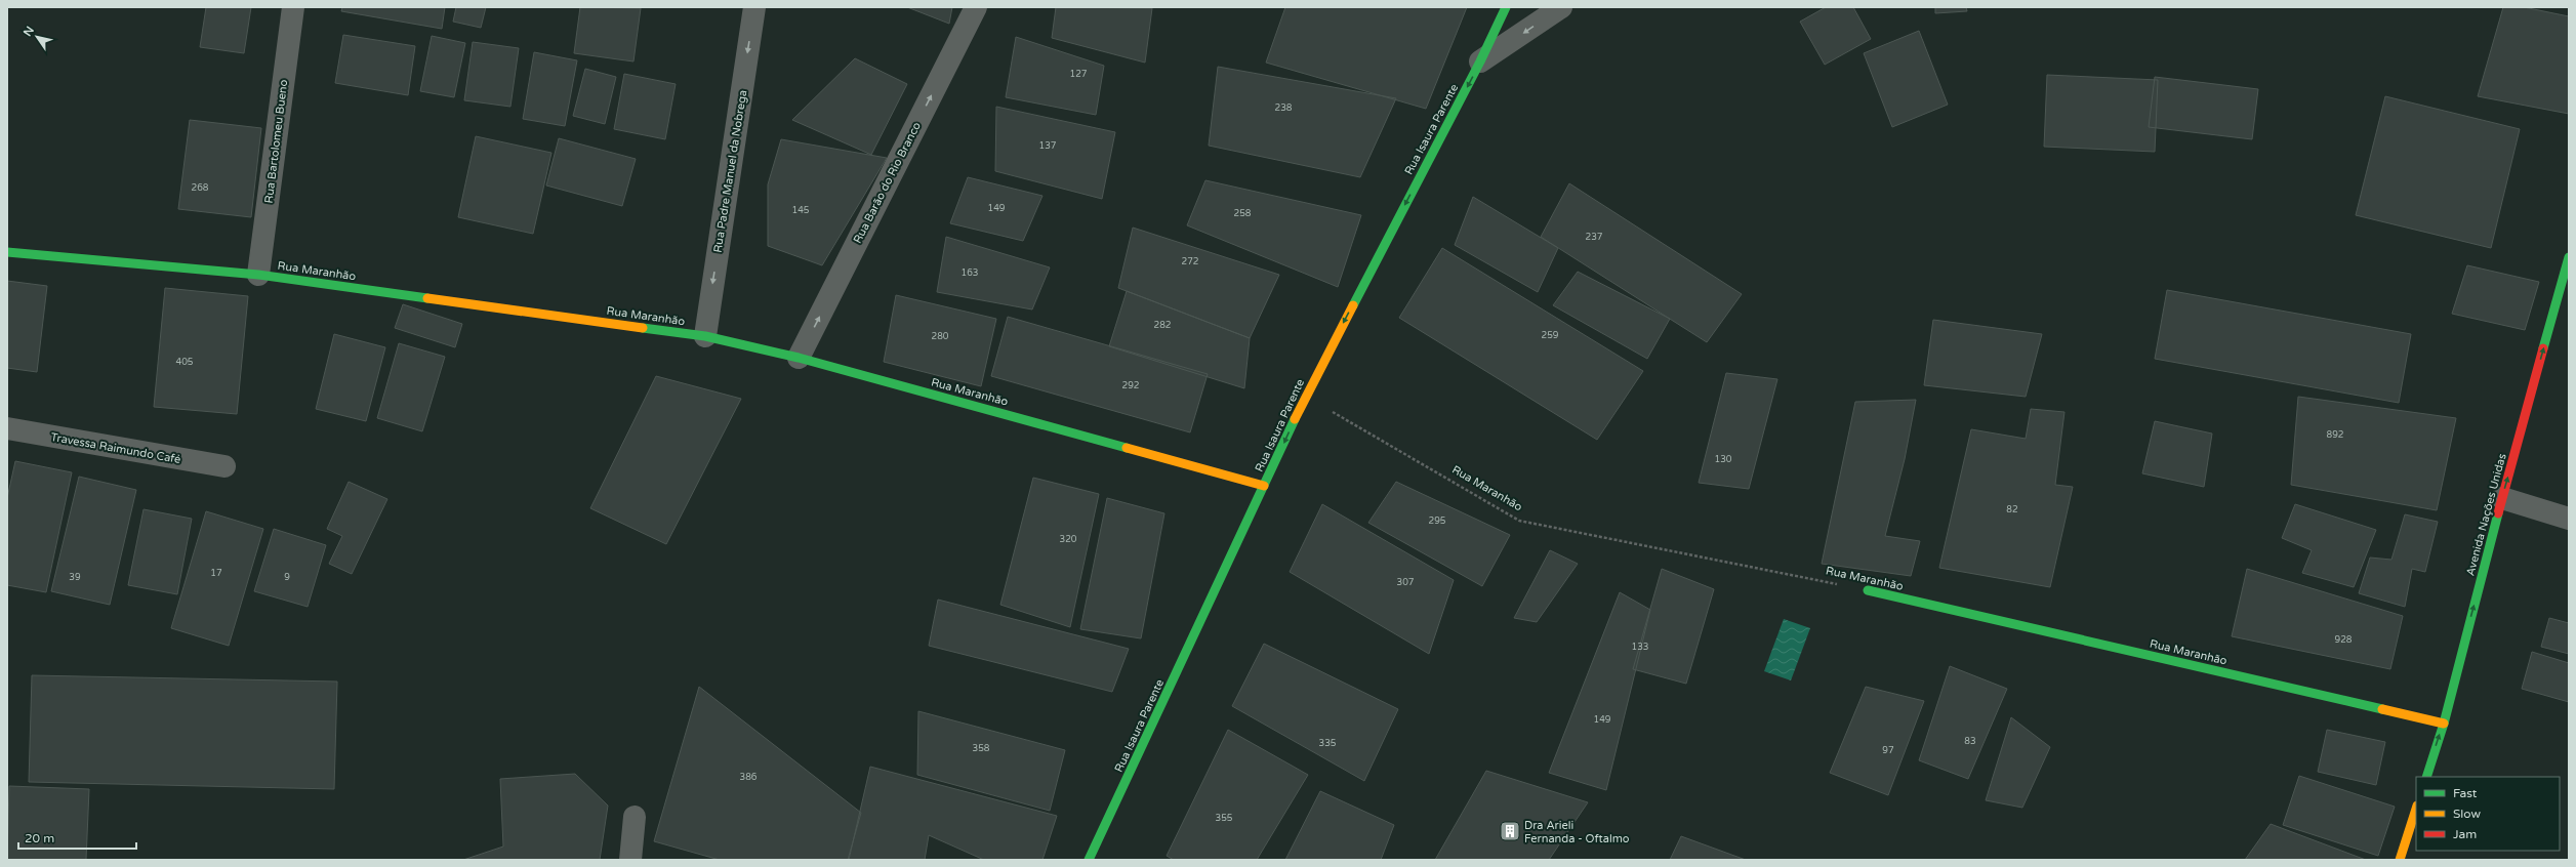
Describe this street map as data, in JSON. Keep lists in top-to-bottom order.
{
  "streets": {
    "street": [
      "Rua Isaura Parente",
      "Rua Bartolomeu Bueno",
      "Rua Padre Manuel da Nobrega",
      "Rua Barão do Rio Branco",
      "Rua Maranhão",
      "Travessa Raimundo Café",
      "Avenida Nações Unidas"
    ]
  },
  "crossings": [
    ["Rua Isaura Parente", "Rua Maranhão"],
    ["Rua Bartolomeu Bueno", "Rua Maranhão"],
    ["Rua Padre Manuel da Nobrega", "Rua Maranhão"],
    ["Rua Barão do Rio Branco", "Rua Maranhão"],
    ["Rua Maranhão", "Avenida Nações Unidas"]
  ],
  "one_way": [
    "Rua Isaura Parente",
    "Rua Padre Manuel da Nobrega",
    "Rua Barão do Rio Branco",
    "Avenida Nações Unidas"
  ],
  "places": {
    "building": ["Dra Arieli Fernanda - Oftalmo"]
  },
  "house_numbers": [
    "127",
    "238",
    "137",
    "268",
    "149",
    "145",
    "258",
    "237",
    "272",
    "163",
    "282",
    "259",
    "280",
    "405",
    "292",
    "892",
    "130",
    "82",
    "295",
    "320",
    "17",
    "39",
    "9",
    "307",
    "928",
    "133",
    "149",
    "83",
    "335",
    "358",
    "97",
    "386",
    "355"
  ],
  "legend": ["Fast", "Slow", "Jam"],
  "scale_bar": "20 m",
  "north": "top left"
}
